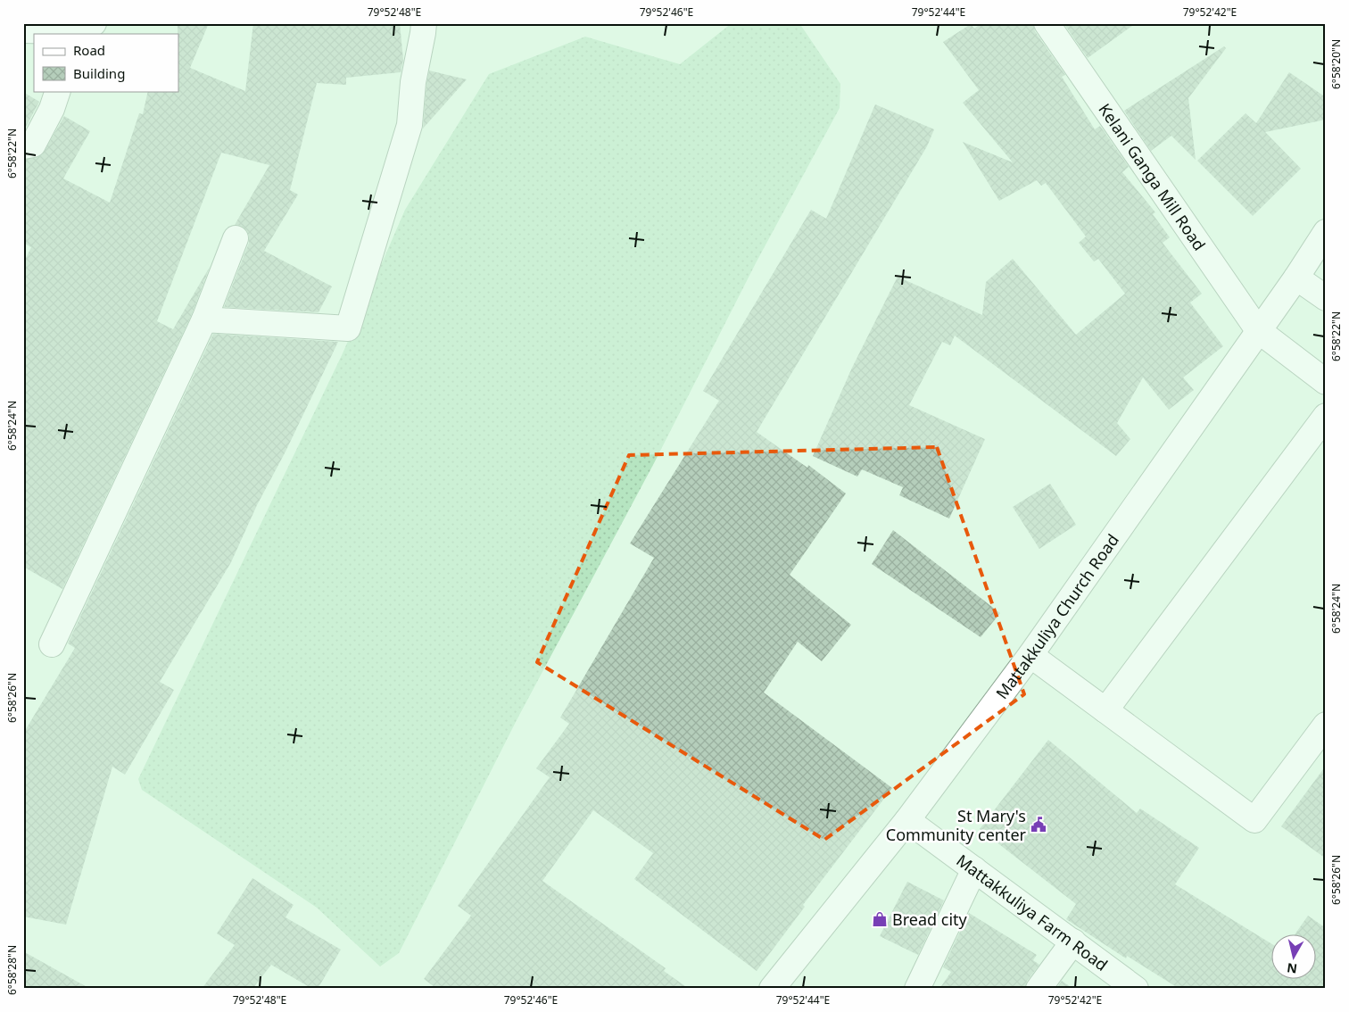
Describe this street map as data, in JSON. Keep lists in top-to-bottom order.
{
  "streets": {
    "street": ["Kelani Ganga Mill Road", "Mattakkuliya Church Road", "Mattakkuliya Farm Road"]
  },
  "crossings": [
    ["Kelani Ganga Mill Road", "Mattakkuliya Church Road"],
    ["Mattakkuliya Church Road", "Mattakkuliya Farm Road"]
  ],
  "places": {
    "public building": ["St Mary's Community center"],
    "shop": ["Bread city"]
  },
  "legend": ["Road", "Building"],
  "north": "bottom",
  "coordinates": [
    "79°52'48\"E",
    "79°52'46\"E",
    "79°52'44\"E",
    "79°52'42\"E",
    "6°58'20\"N",
    "6°58'22\"N",
    "6°58'24\"N",
    "6°58'26\"N",
    "6°58'28\"N"
  ]
}
